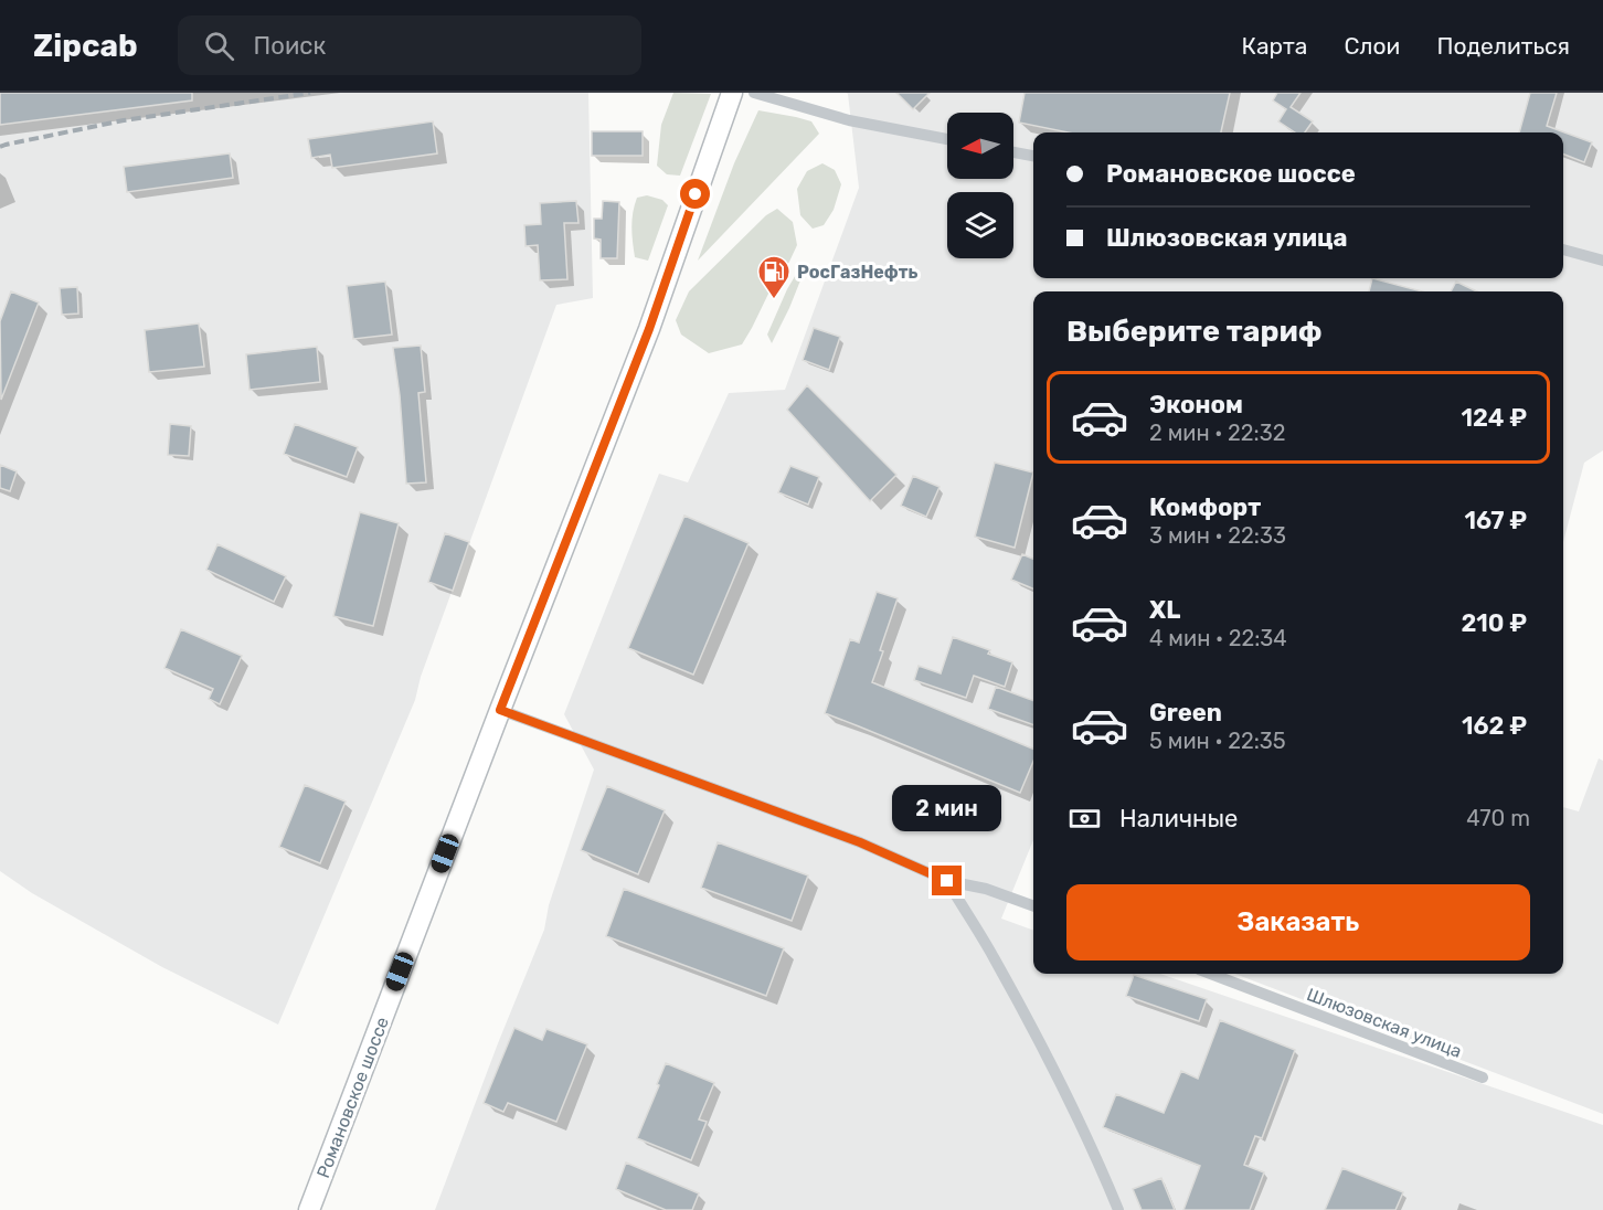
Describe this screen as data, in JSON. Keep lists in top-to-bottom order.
{
  "streets": {
    "main road": ["Романовское шоссе"],
    "street": ["Шлюзовская улица"]
  },
  "places": {
    "fuel station": ["РосГазНефть"]
  },
  "north": "left",
  "page": {
    "header": "Zipcab",
    "search": "Поиск",
    "nav": ["Карта", "Слои", "Поделиться"],
    "banner": ["Романовское шоссе", "Шлюзовская улица"],
    "heading": "Выберите тариф",
    "list": [
      {
        "name": "Эконом",
        "note": "2 мин · 22:32",
        "value": "124 ₽"
      },
      {
        "name": "Комфорт",
        "note": "3 мин · 22:33",
        "value": "167 ₽"
      },
      {
        "name": "XL",
        "note": "4 мин · 22:34",
        "value": "210 ₽"
      },
      {
        "name": "Green",
        "note": "5 мин · 22:35",
        "value": "162 ₽"
      }
    ],
    "pay": ["Наличные", "470 m"],
    "bubble": "2 мин",
    "buttons": "Заказать"
  }
}
